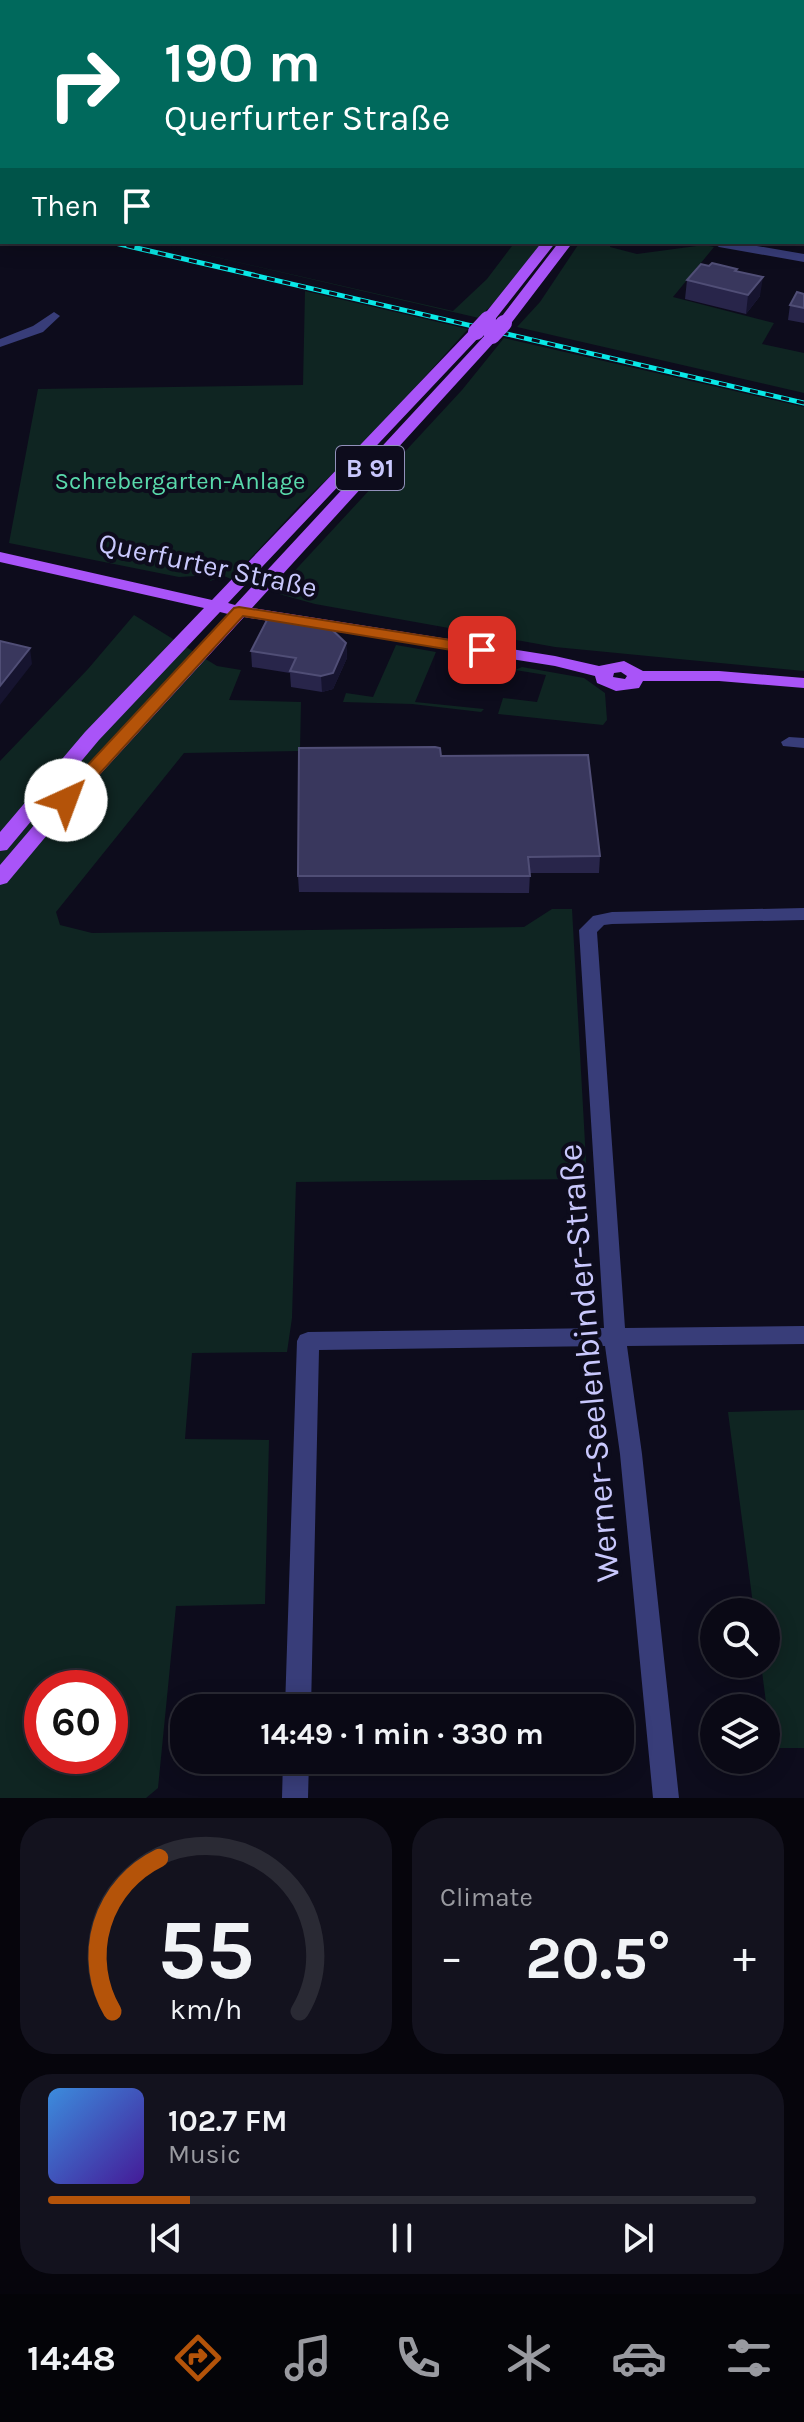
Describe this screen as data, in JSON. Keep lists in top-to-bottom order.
{
  "streets": {
    "main road": ["B 91", "Querfurter Straße"],
    "street": ["Werner-Seelenbinder-Straße"]
  },
  "crossings": [
    ["B 91", "Querfurter Straße"]
  ],
  "parks": ["Schrebergarten-Anlage"],
  "page": {
    "turn": ["190 m", "Querfurter Straße"],
    "then": "Then",
    "limit": "60",
    "trip": "14:49 · 1 min · 330 m",
    "tile": "Climate",
    "heat": ["−", "20.5°", "+"],
    "song": ["102.7 FM", "Music"],
    "tabs": "14:48",
    "gauge": ["55", "km/h"]
  }
}
